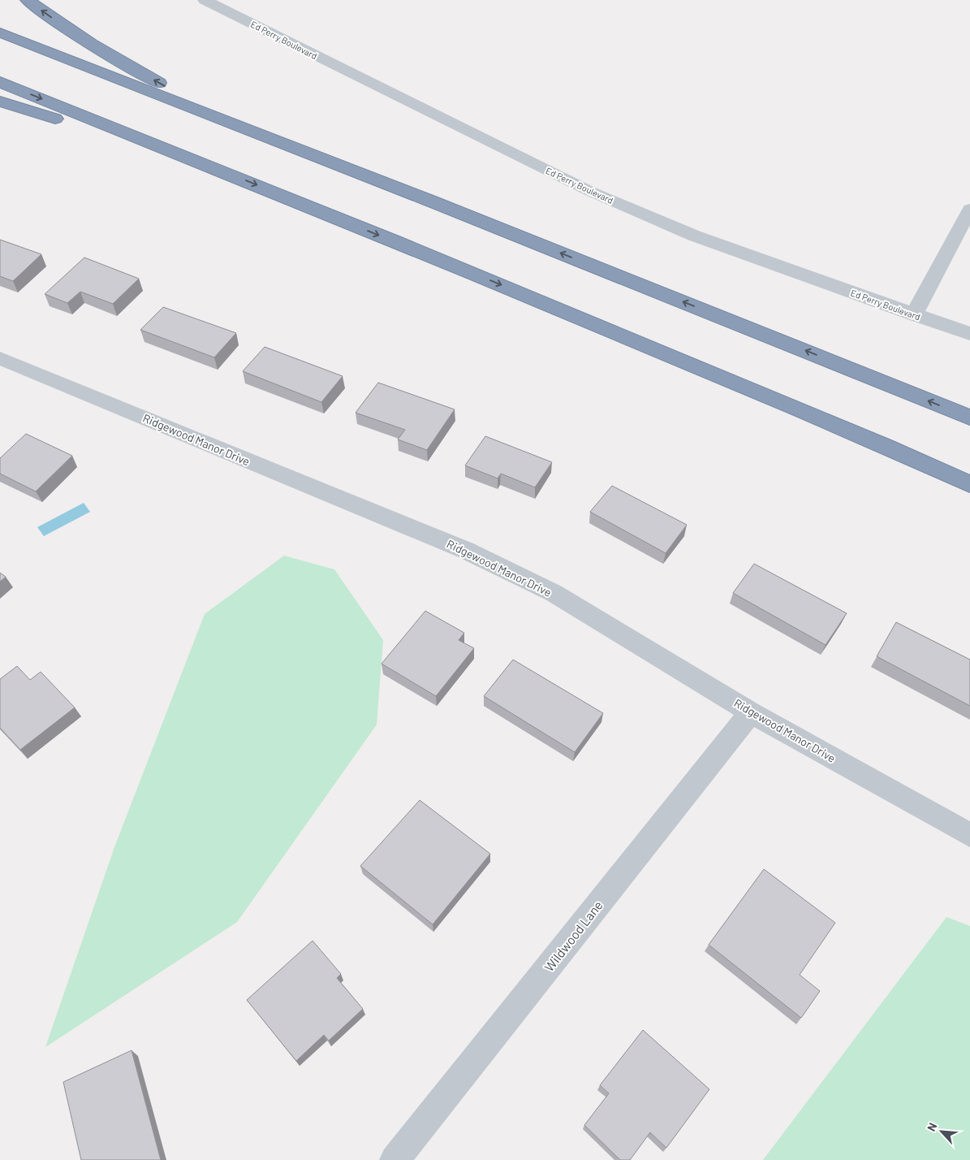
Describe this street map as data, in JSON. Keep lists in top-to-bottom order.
{
  "streets": {
    "street": ["Ed Perry Boulevard", "Ridgewood Manor Drive", "Wildwood Lane"]
  },
  "crossings": [
    ["Ridgewood Manor Drive", "Wildwood Lane"]
  ],
  "north": "top left"
}
